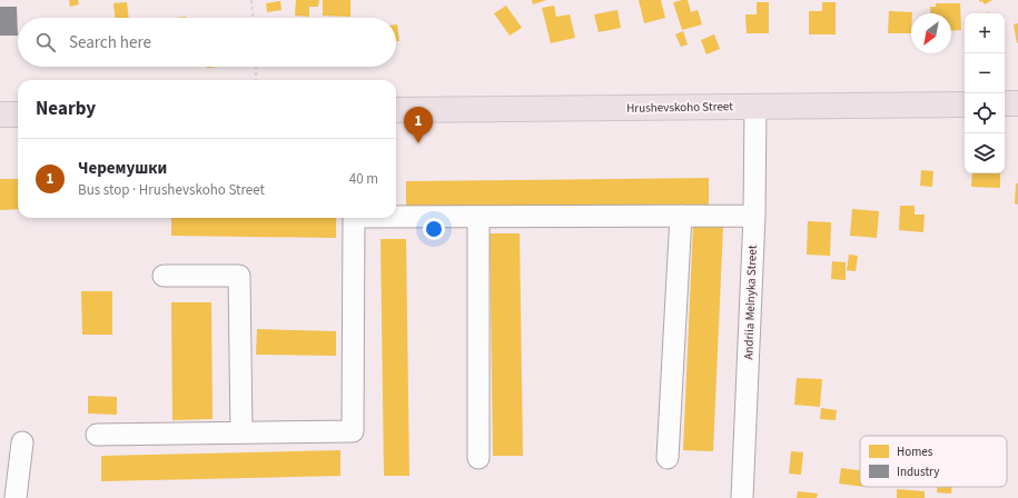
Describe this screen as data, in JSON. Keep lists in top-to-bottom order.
{
  "streets": {
    "highway": ["Hrushevskoho Street"],
    "street": ["Andriia Melnyka Street"]
  },
  "crossings": [
    ["Hrushevskoho Street", "Andriia Melnyka Street"]
  ],
  "legend": ["Homes", "Industry"],
  "north": "bottom left",
  "page": {
    "map_buttons": ["+", "−"],
    "search": "Search here",
    "heading": "Nearby",
    "pins": "1",
    "list": [
      {
        "mark": "1",
        "name": "Черемушки",
        "note": "Bus stop · Hrushevskoho Street",
        "value": "40 m"
      }
    ]
  }
}
